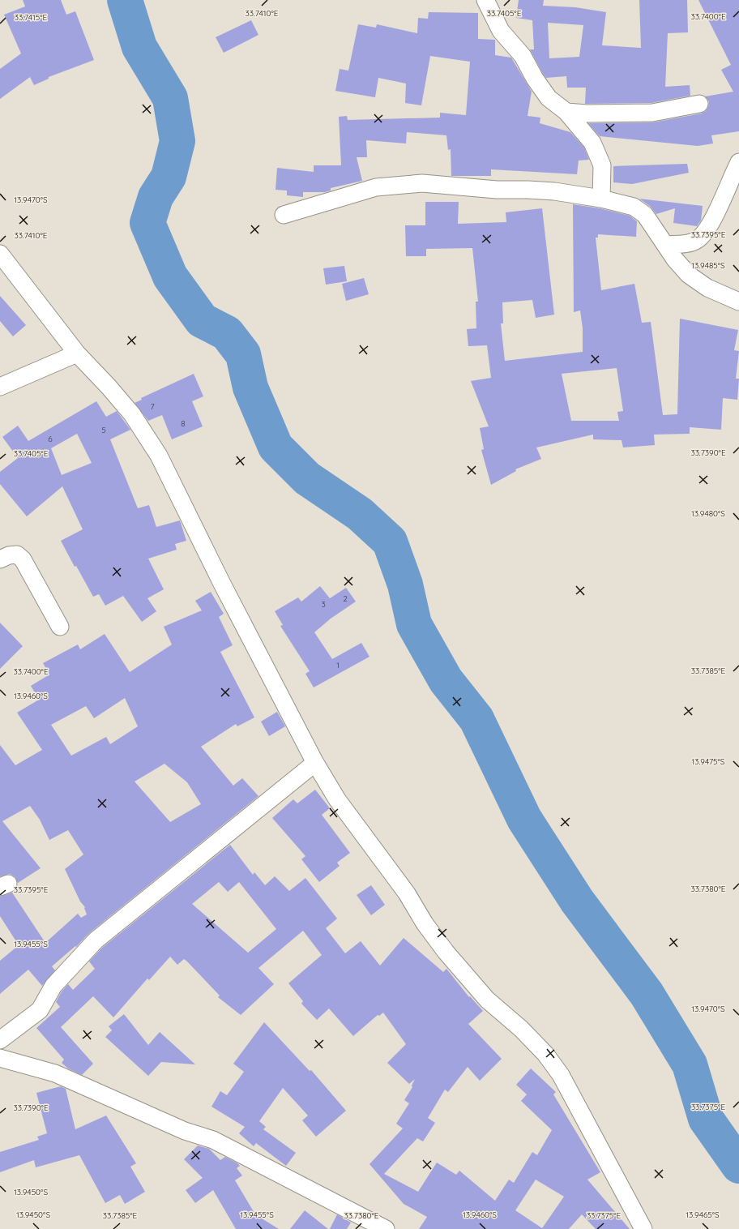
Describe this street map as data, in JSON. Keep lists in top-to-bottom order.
{
  "house_numbers": [
    "7",
    "8",
    "5",
    "6",
    "2",
    "3",
    "1"
  ],
  "coordinates": [
    "33.7410°E",
    "33.7405°E",
    "33.7400°E",
    "33.7415°E",
    "13.9470°S",
    "33.7395°E",
    "13.9485°S",
    "33.7390°E",
    "13.9480°S",
    "33.7385°E",
    "13.9460°S",
    "13.9475°S",
    "33.7380°E",
    "13.9455°S",
    "33.7375°E",
    "13.9450°S",
    "13.9465°S"
  ]
}
